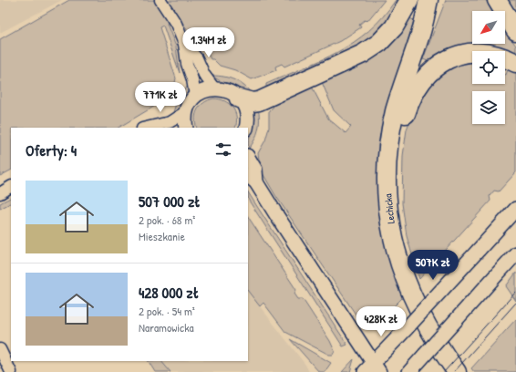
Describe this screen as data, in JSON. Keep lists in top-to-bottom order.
{
  "streets": {
    "main road": ["Lechicka"]
  },
  "north": "bottom left",
  "page": {
    "price": [
      "1.34M zł",
      "771K zł",
      "507K zł",
      "428K zł"
    ],
    "heading": "Oferty: 4",
    "list": [
      {
        "name": "507 000 zł",
        "note": "2 pok. · 68 m² · Mieszkanie"
      },
      {
        "name": "428 000 zł",
        "note": "2 pok. · 54 m² · Naramowicka"
      }
    ]
  }
}
